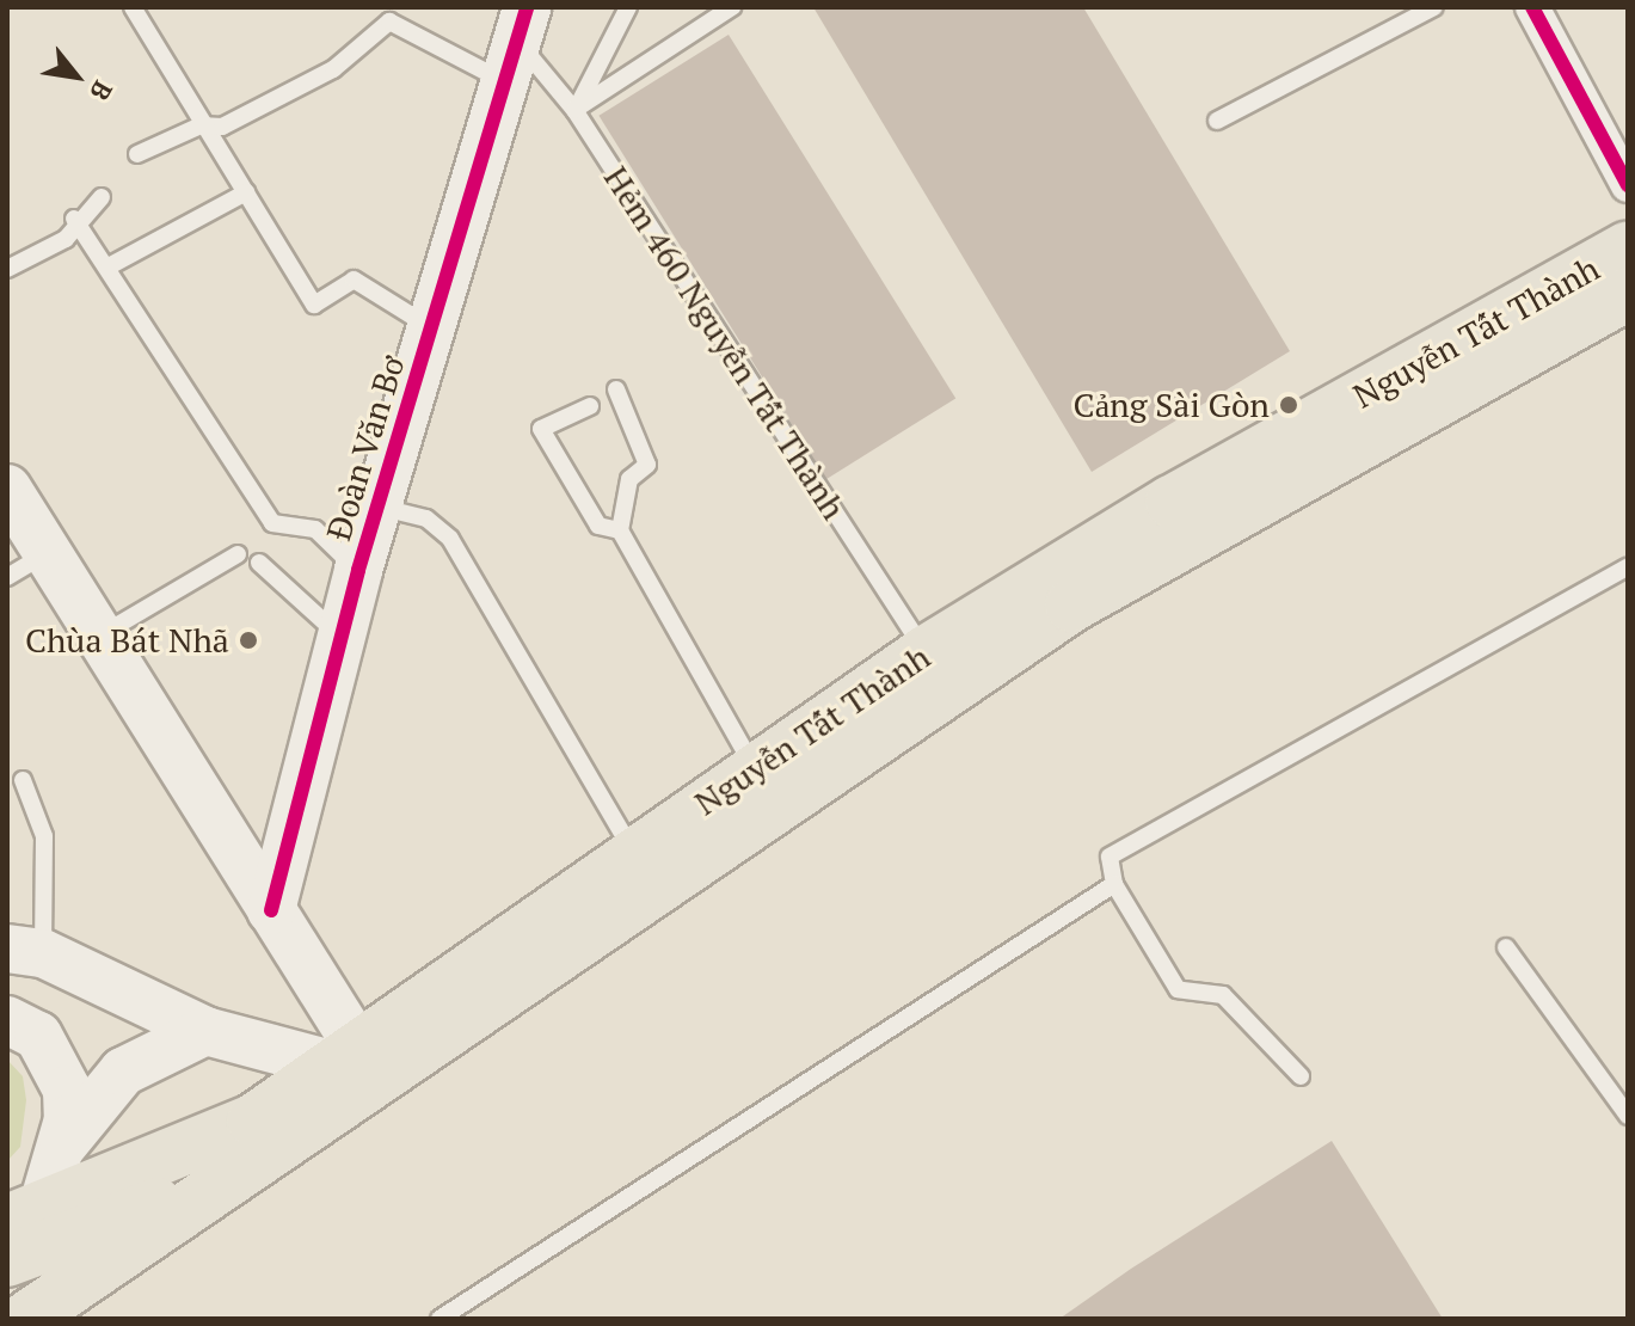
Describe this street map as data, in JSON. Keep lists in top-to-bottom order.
{
  "streets": {
    "main road": ["Nguyễn Tất Thành"],
    "street": ["Đoàn Văn Bơ"],
    "lane": ["Hẻm 460 Nguyễn Tất Thành"]
  },
  "crossings": [
    ["Nguyễn Tất Thành", "Hẻm 460 Nguyễn Tất Thành"],
    ["Hẻm 460 Nguyễn Tất Thành", "Đoàn Văn Bơ"]
  ],
  "places": ["Cảng Sài Gòn", "Chùa Bát Nhã"],
  "north": "bottom right"
}
